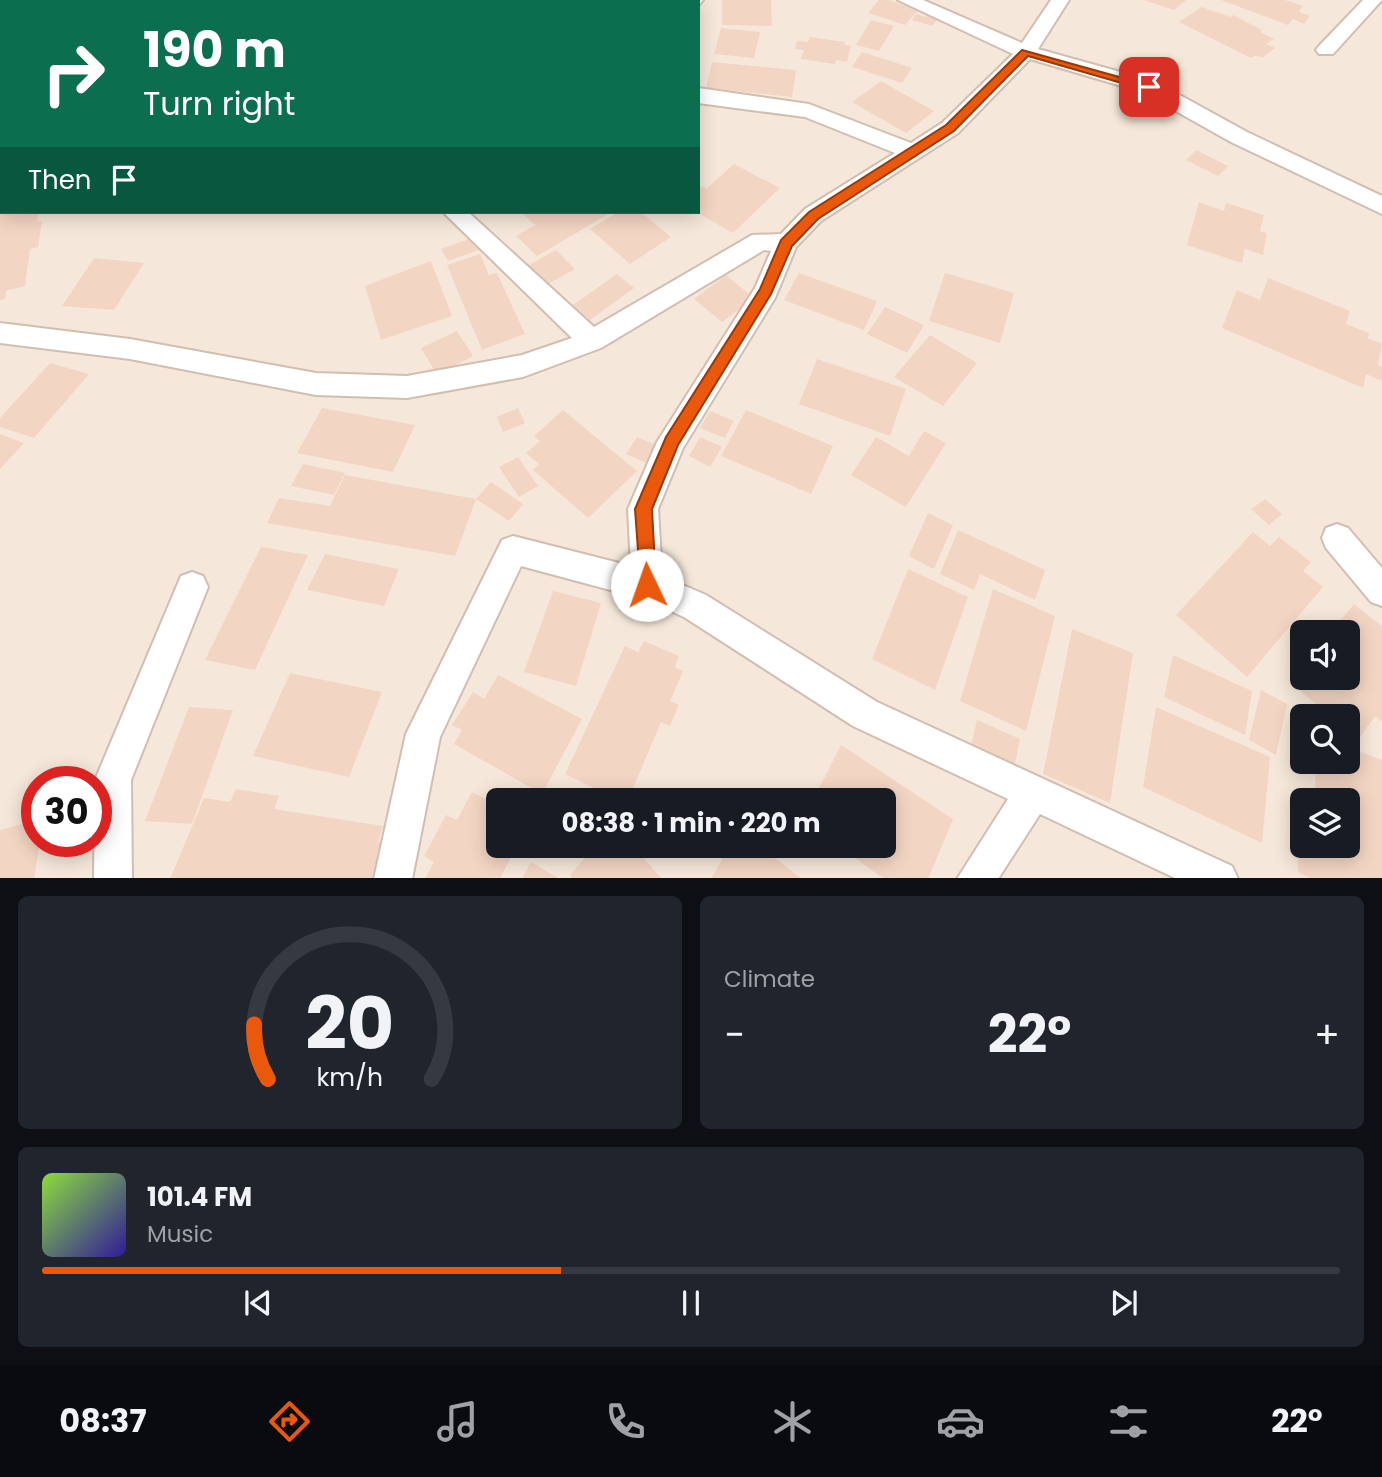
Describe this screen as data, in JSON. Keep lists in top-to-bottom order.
{
  "page": {
    "turn": ["190 m", "Turn right"],
    "then": "Then",
    "limit": "30",
    "trip": "08:38 · 1 min · 220 m",
    "tile": "Climate",
    "heat": ["−", "22°", "+"],
    "song": ["101.4 FM", "Music"],
    "tabs": ["08:37", "22°"],
    "gauge": ["20", "km/h"]
  }
}
